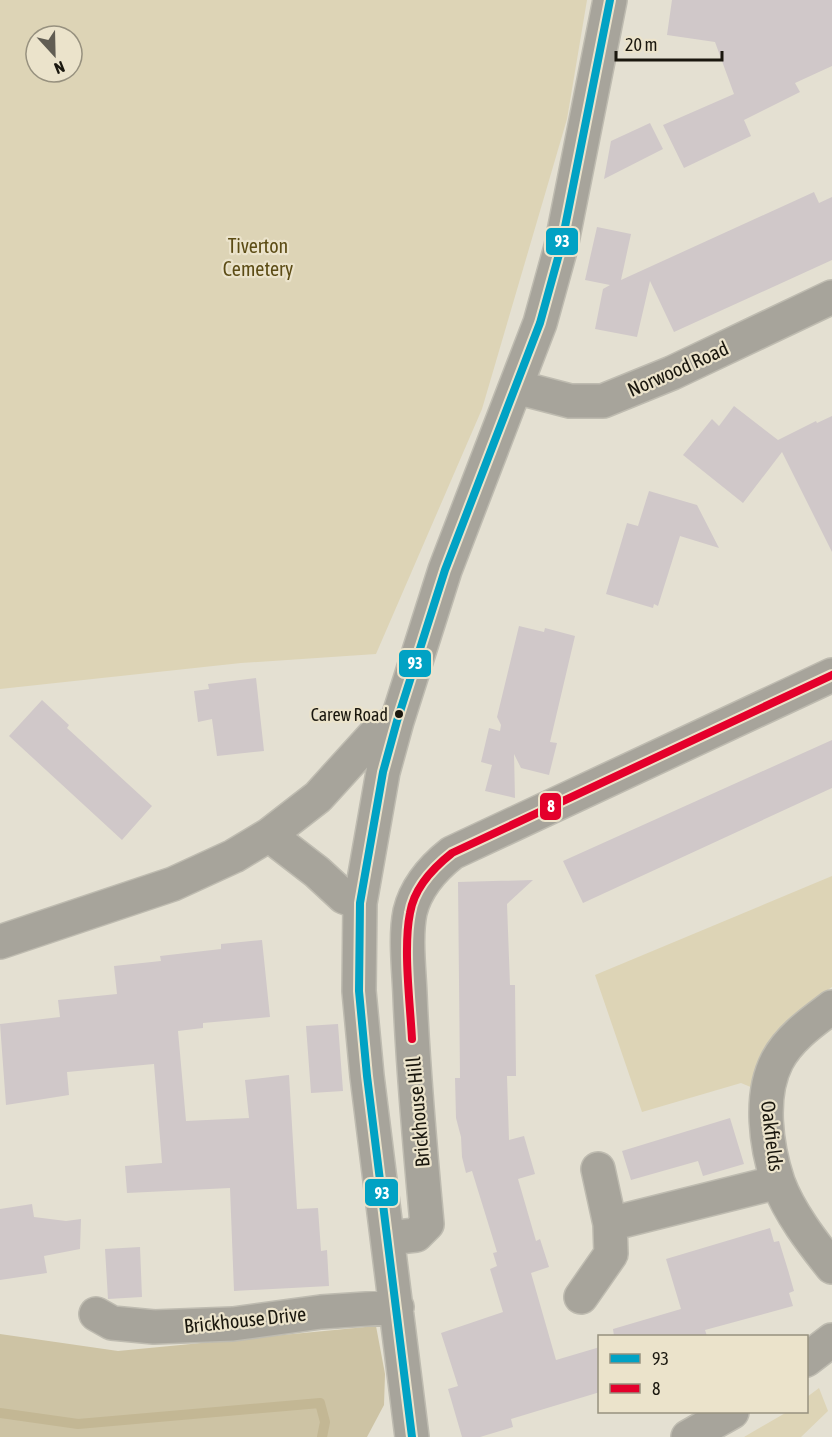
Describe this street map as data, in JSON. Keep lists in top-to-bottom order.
{
  "streets": {
    "street": [
      "Norwood Road",
      "Brickhouse Hill",
      "Oakfields",
      "Brickhouse Drive"
    ]
  },
  "parks": ["Tiverton Cemetery"],
  "places": ["Carew Road"],
  "lines": ["transit line 93", "transit line 8"],
  "legend": ["93", "8"],
  "scale_bar": "20 m",
  "north": "bottom"
}
